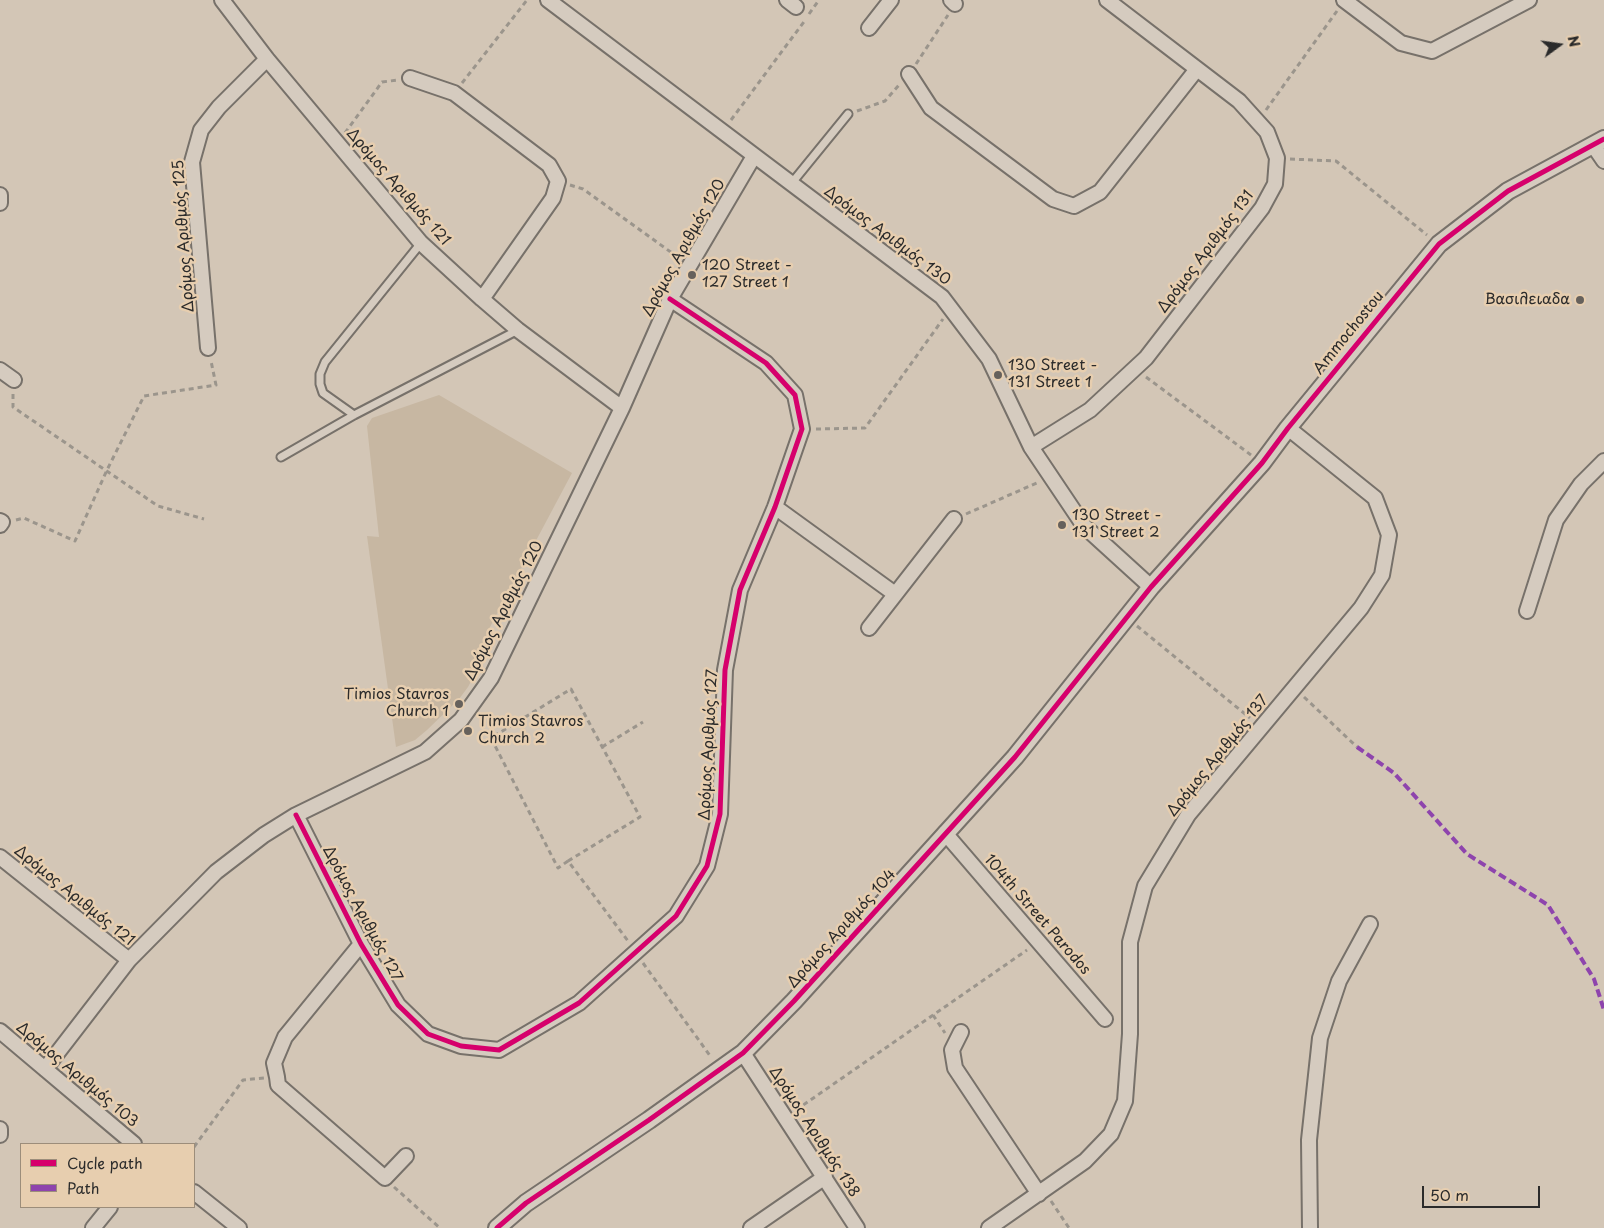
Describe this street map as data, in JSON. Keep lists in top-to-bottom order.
{
  "streets": {
    "street": [
      "Δρόμος Αριθμός 121",
      "Δρόμος Αριθμός 125",
      "Δρόμος Αριθμός 130",
      "Δρόμος Αριθμός 120",
      "Δρόμος Αριθμός 131",
      "Ammochostou",
      "Δρόμος Αριθμός 127",
      "Δρόμος Αριθμός 137",
      "104th Street Parodos",
      "Δρόμος Αριθμός 104",
      "Δρόμος Αριθμός 103",
      "Δρόμος Αριθμός 138"
    ]
  },
  "crossings": [
    ["Δρόμος Αριθμός 121", "Δρόμος Αριθμός 125"],
    ["Δρόμος Αριθμός 121", "Δρόμος Αριθμός 120"],
    ["Δρόμος Αριθμός 130", "Δρόμος Αριθμός 120"],
    ["Δρόμος Αριθμός 130", "Δρόμος Αριθμός 131"],
    ["Δρόμος Αριθμός 130", "Ammochostou"],
    ["Δρόμος Αριθμός 130", "Δρόμος Αριθμός 104"],
    ["Δρόμος Αριθμός 120", "Δρόμος Αριθμός 127"],
    ["Δρόμος Αριθμός 120", "Δρόμος Αριθμός 103"],
    ["Ammochostou", "Δρόμος Αριθμός 137"],
    ["Ammochostou", "Δρόμος Αριθμός 104"],
    ["104th Street Parodos", "Δρόμος Αριθμός 104"],
    ["Δρόμος Αριθμός 104", "Δρόμος Αριθμός 138"]
  ],
  "places": [
    "120 Street - 127 Street 1",
    "Βασιλειαδα",
    "130 Street - 131 Street 1",
    "130 Street - 131 Street 2",
    "Timios Stavros Church 1",
    "Timios Stavros Church 2"
  ],
  "legend": ["Cycle path", "Path"],
  "scale_bar": "50 m",
  "north": "right"
}
